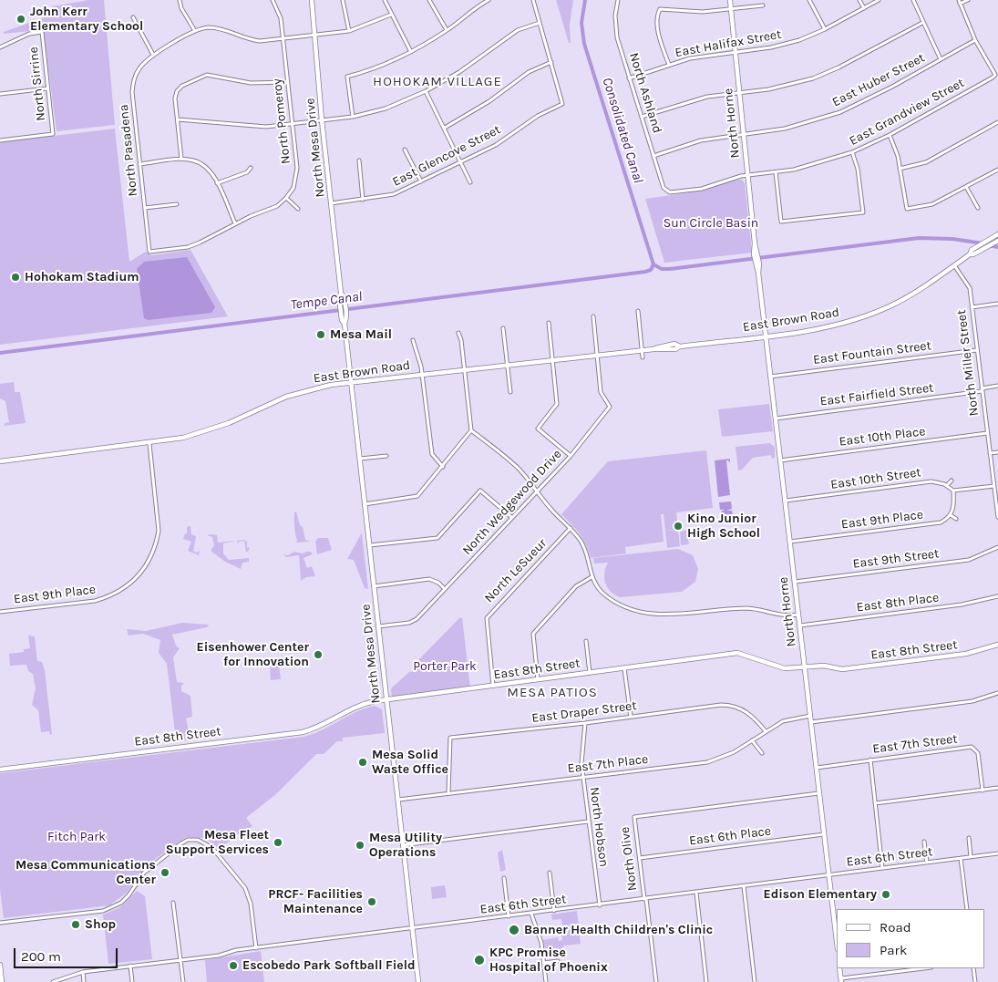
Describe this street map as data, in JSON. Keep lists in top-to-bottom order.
{
  "streets": {
    "main road": [
      "North Horne",
      "North Mesa Drive",
      "East Brown Road",
      "East 8th Street"
    ],
    "street": [
      "East Halifax Street",
      "East Huber Street",
      "North Sirrine",
      "North Ashland",
      "East Grandview Street",
      "North Pomeroy",
      "North Pasadena",
      "East Glencove Street",
      "East Fountain Street",
      "North Miller Street",
      "East Fairfield Street",
      "East 10th Place",
      "East 10th Street",
      "North Wedgewood Drive",
      "East 9th Place",
      "East 9th Street",
      "North LeSueur",
      "East 8th Place",
      "East Draper Street",
      "East 7th Street",
      "East 7th Place",
      "North Hobson",
      "East 6th Place",
      "East 6th Street",
      "North Olive"
    ]
  },
  "crossings": [
    ["East Halifax Street", "North Ashland"],
    ["East Halifax Street", "North Horne"],
    ["East Huber Street", "North Ashland"],
    ["East Huber Street", "East Grandview Street"],
    ["East Huber Street", "North Horne"],
    ["North Ashland", "East Grandview Street"],
    ["East Grandview Street", "North Horne"],
    ["North Horne", "East Brown Road"],
    ["North Horne", "East Fountain Street"],
    ["North Horne", "East Fairfield Street"],
    ["North Horne", "East 10th Place"],
    ["North Horne", "East 10th Street"],
    ["North Horne", "East 9th Place"],
    ["North Horne", "East 9th Street"],
    ["North Horne", "East 8th Place"],
    ["North Horne", "East 8th Street"],
    ["North Horne", "East 7th Street"],
    ["North Horne", "East 7th Place"],
    ["North Horne", "East 6th Place"],
    ["North Horne", "East 6th Street"],
    ["North Horne", "North Olive"],
    ["North Mesa Drive", "East Glencove Street"],
    ["North Mesa Drive", "East Brown Road"],
    ["North Mesa Drive", "North Wedgewood Drive"],
    ["North Mesa Drive", "East 8th Street"],
    ["North Mesa Drive", "East 7th Place"],
    ["North Mesa Drive", "East 6th Street"],
    ["East Brown Road", "North Miller Street"],
    ["East Brown Road", "North Wedgewood Drive"],
    ["East Brown Road", "East 9th Place"],
    ["East Fountain Street", "North Miller Street"],
    ["North Miller Street", "East Fairfield Street"],
    ["North Miller Street", "East 10th Place"],
    ["North LeSueur", "East 8th Street"],
    ["East Draper Street", "East 7th Place"],
    ["East Draper Street", "North Hobson"],
    ["East 7th Place", "North Hobson"],
    ["North Hobson", "East 6th Street"],
    ["East 6th Place", "North Olive"],
    ["East 6th Street", "North Olive"]
  ],
  "districts": ["HOHOKAM VILLAGE", "MESA PATIOS"],
  "water": ["Consolidated Canal", "Tempe Canal"],
  "parks": ["Sun Circle Basin", "Porter Park", "Fitch Park"],
  "places": [
    "John Kerr Elementary School",
    "Hohokam Stadium",
    "Mesa Mail",
    "Kino Junior High School",
    "Eisenhower Center for Innovation",
    "Mesa Solid Waste Office",
    "Mesa Fleet Support Services",
    "Mesa Utility Operations",
    "Mesa Communications Center",
    "Edison Elementary",
    "PRCF- Facilities Maintenance",
    "Shop",
    "Banner Health Children's Clinic",
    "KPC Promise Hospital of Phoenix",
    "Escobedo Park Softball Field"
  ],
  "legend": ["Road", "Park"],
  "scale_bar": "200 m"
}
